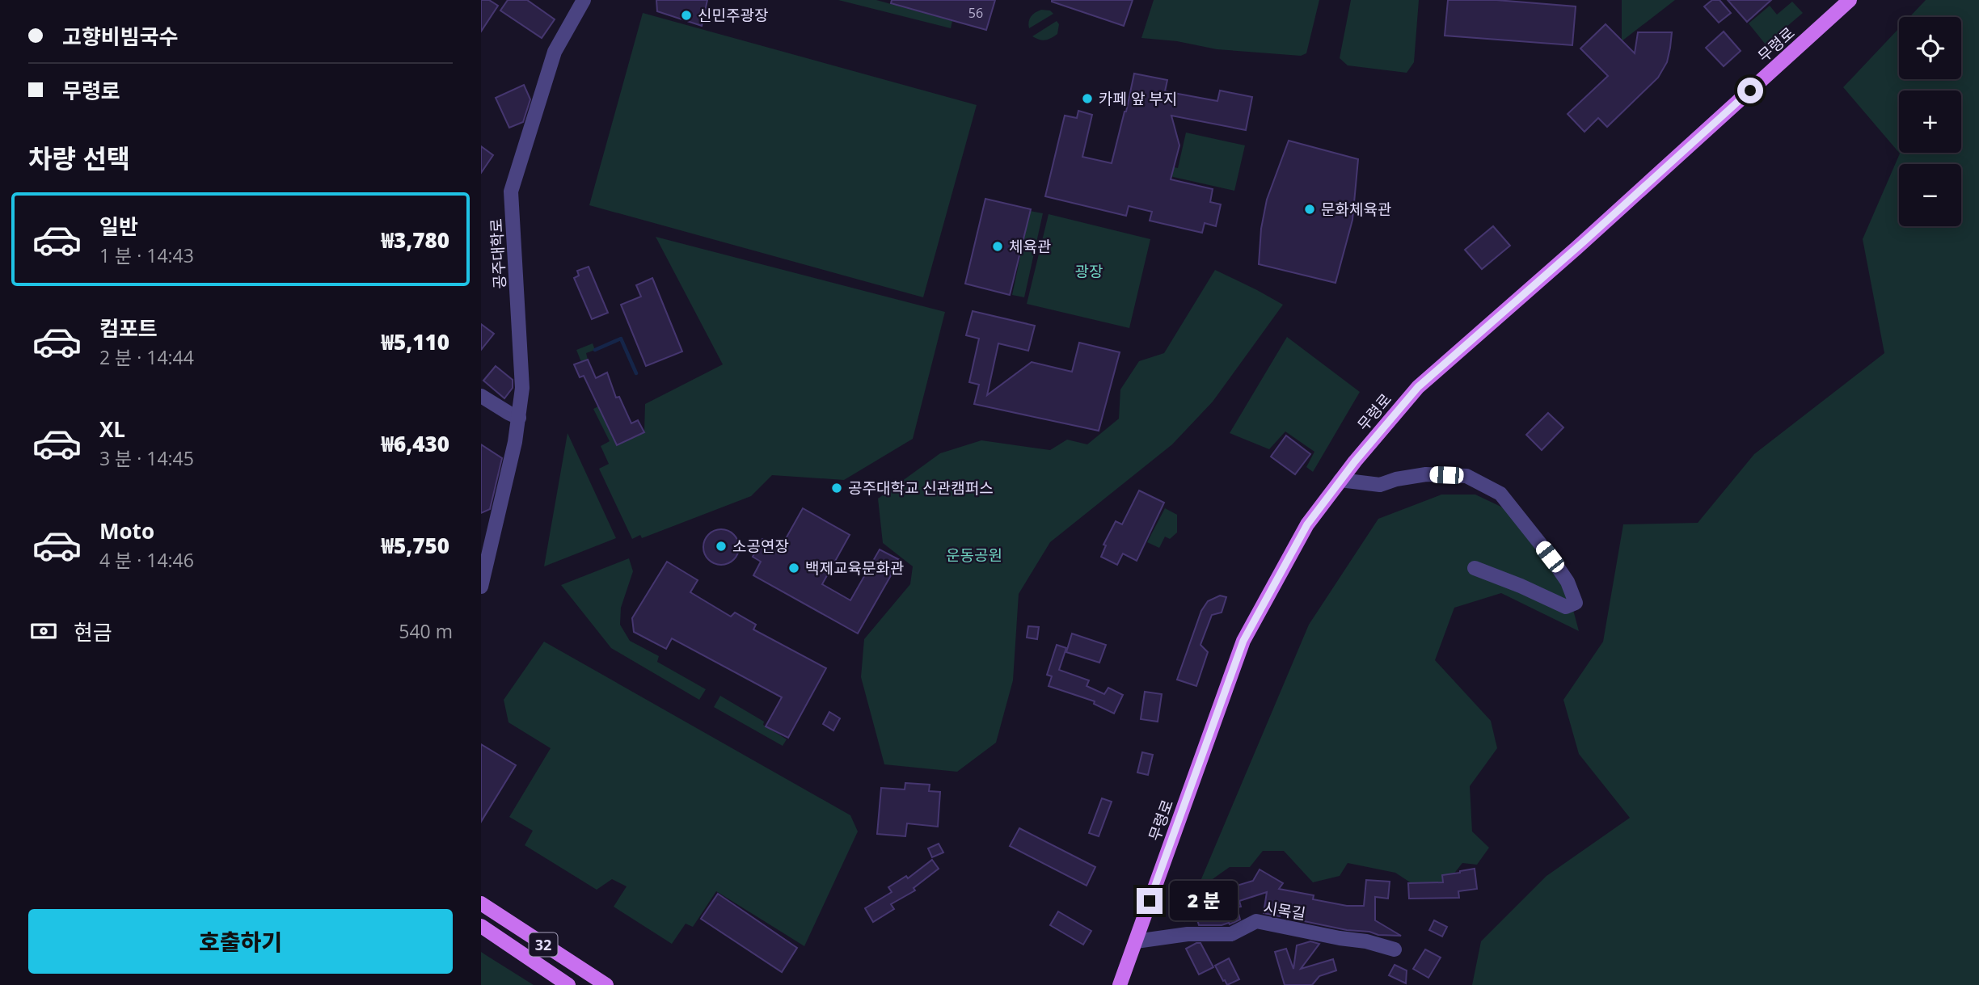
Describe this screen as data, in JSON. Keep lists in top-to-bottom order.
{
  "streets": {
    "main road": ["무령로", "32"],
    "street": ["공주대학로", "시목길"]
  },
  "crossings": [
    ["무령로", "시목길"]
  ],
  "parks": ["광장", "운동공원"],
  "places": [
    "신민주광장",
    "카페 앞 부지",
    "문화체육관",
    "체육관",
    "공주대학교 신관캠퍼스",
    "소공연장",
    "백제교육문화관"
  ],
  "house_numbers": ["56"],
  "page": {
    "banner": ["고향비빔국수", "무령로"],
    "map_buttons": ["+", "−"],
    "heading": "차량 선택",
    "list": [
      {
        "name": "일반",
        "note": "1 분 · 14:43",
        "value": "₩3,780"
      },
      {
        "name": "컴포트",
        "note": "2 분 · 14:44",
        "value": "₩5,110"
      },
      {
        "name": "XL",
        "note": "3 분 · 14:45",
        "value": "₩6,430"
      },
      {
        "name": "Moto",
        "note": "4 분 · 14:46",
        "value": "₩5,750"
      }
    ],
    "pay": ["현금", "540 m"],
    "bubble": "2 분",
    "buttons": "호출하기"
  }
}
